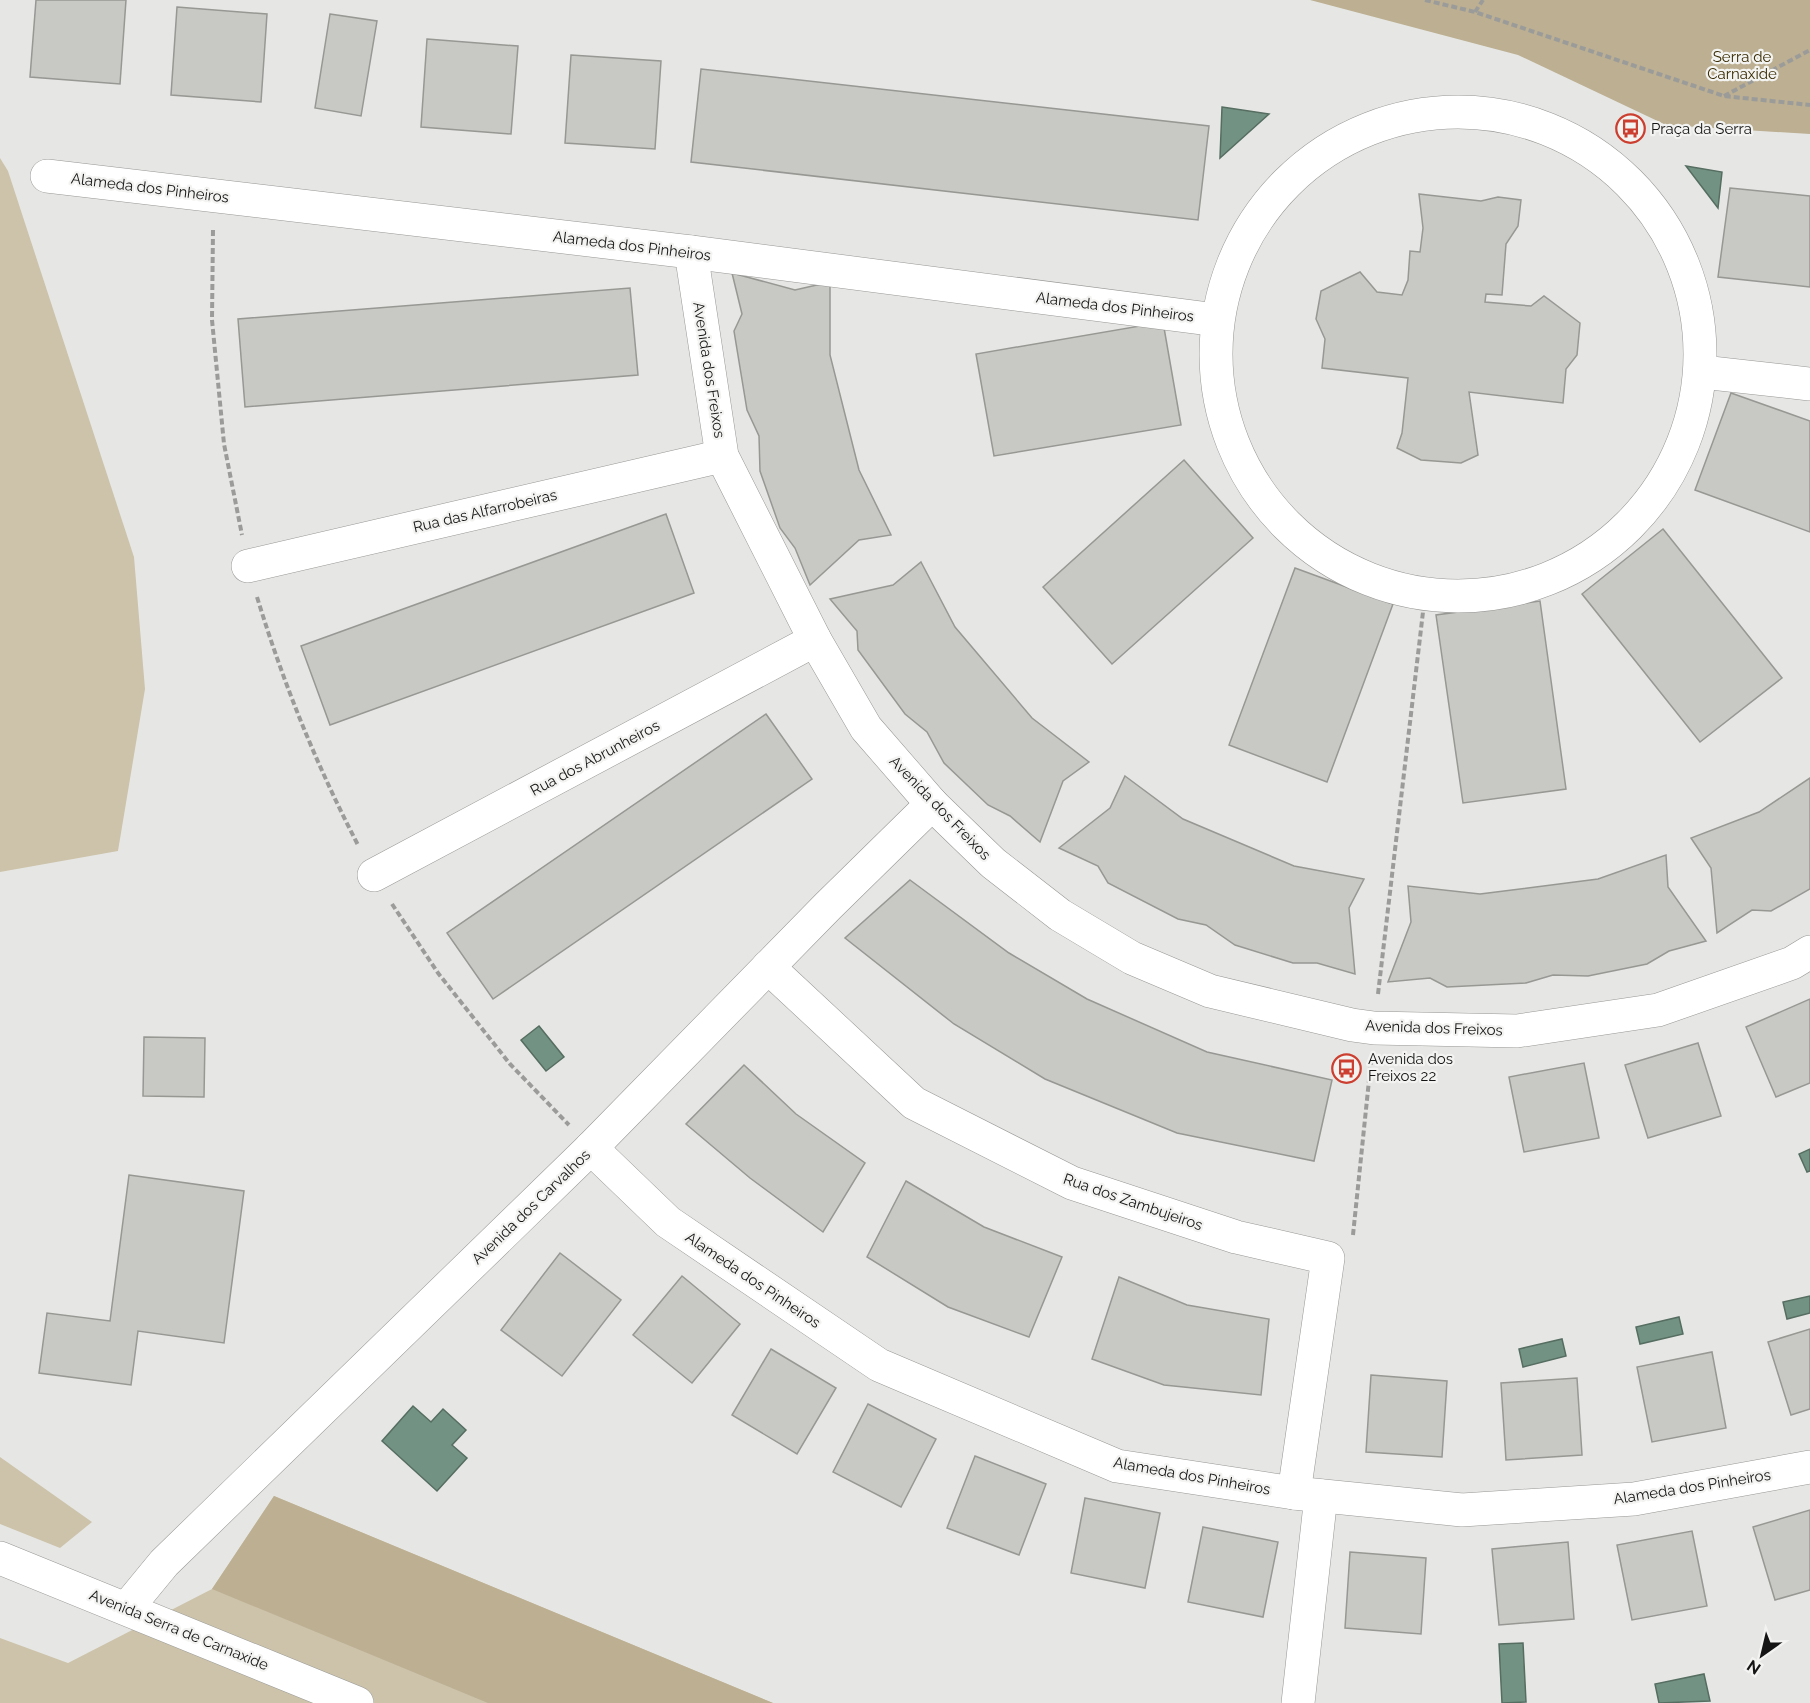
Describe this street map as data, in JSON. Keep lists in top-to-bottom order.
{
  "streets": {
    "street": [
      "Alameda dos Pinheiros",
      "Avenida dos Freixos",
      "Rua das Alfarrobeiras",
      "Rua dos Abrunheiros",
      "Rua dos Zambujeiros",
      "Avenida dos Carvalhos",
      "Avenida Serra de Carnaxide"
    ]
  },
  "crossings": [
    ["Alameda dos Pinheiros", "Avenida dos Freixos"],
    ["Alameda dos Pinheiros", "Rua dos Zambujeiros"],
    ["Alameda dos Pinheiros", "Avenida dos Carvalhos"],
    ["Avenida dos Freixos", "Rua das Alfarrobeiras"],
    ["Avenida dos Freixos", "Rua dos Abrunheiros"],
    ["Avenida dos Freixos", "Avenida dos Carvalhos"],
    ["Rua dos Zambujeiros", "Avenida dos Carvalhos"],
    ["Avenida dos Carvalhos", "Avenida Serra de Carnaxide"]
  ],
  "parks": ["Serra de Carnaxide"],
  "places": {
    "bus stop": ["Praça da Serra", "Avenida dos Freixos 22"]
  },
  "north": "bottom left"
}
